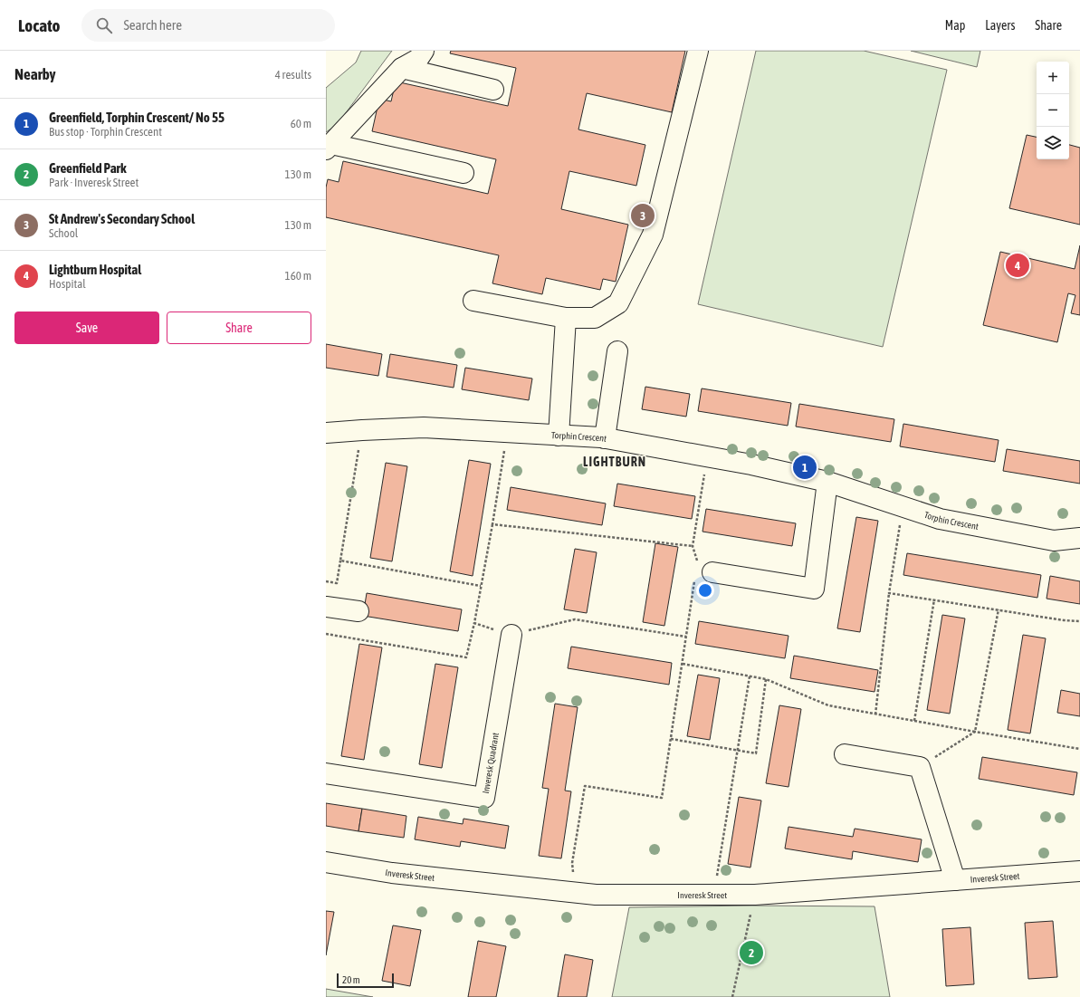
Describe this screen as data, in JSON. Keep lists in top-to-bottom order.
{
  "streets": {
    "street": ["Torphin Crescent", "Inveresk Quadrant", "Inveresk Street"]
  },
  "districts": ["LIGHTBURN"],
  "scale_bar": "20 m",
  "page": {
    "header": "Locato",
    "search": "Search here",
    "nav": ["Map", "Layers", "Share"],
    "heading": ["Nearby", "4 results"],
    "map_buttons": ["+", "−"],
    "list": [
      {
        "mark": "1",
        "name": "Greenfield, Torphin Crescent/ No 55",
        "note": "Bus stop · Torphin Crescent",
        "value": "60 m"
      },
      {
        "mark": "2",
        "name": "Greenfield Park",
        "note": "Park · Inveresk Street",
        "value": "130 m"
      },
      {
        "mark": "3",
        "name": "St Andrew's Secondary School",
        "note": "School",
        "value": "130 m"
      },
      {
        "mark": "4",
        "name": "Lightburn Hospital",
        "note": "Hospital",
        "value": "160 m"
      }
    ],
    "pins": [
      "3",
      "4",
      "1",
      "2"
    ],
    "buttons": ["Save", "Share"],
    "scale": "20 m"
  }
}
